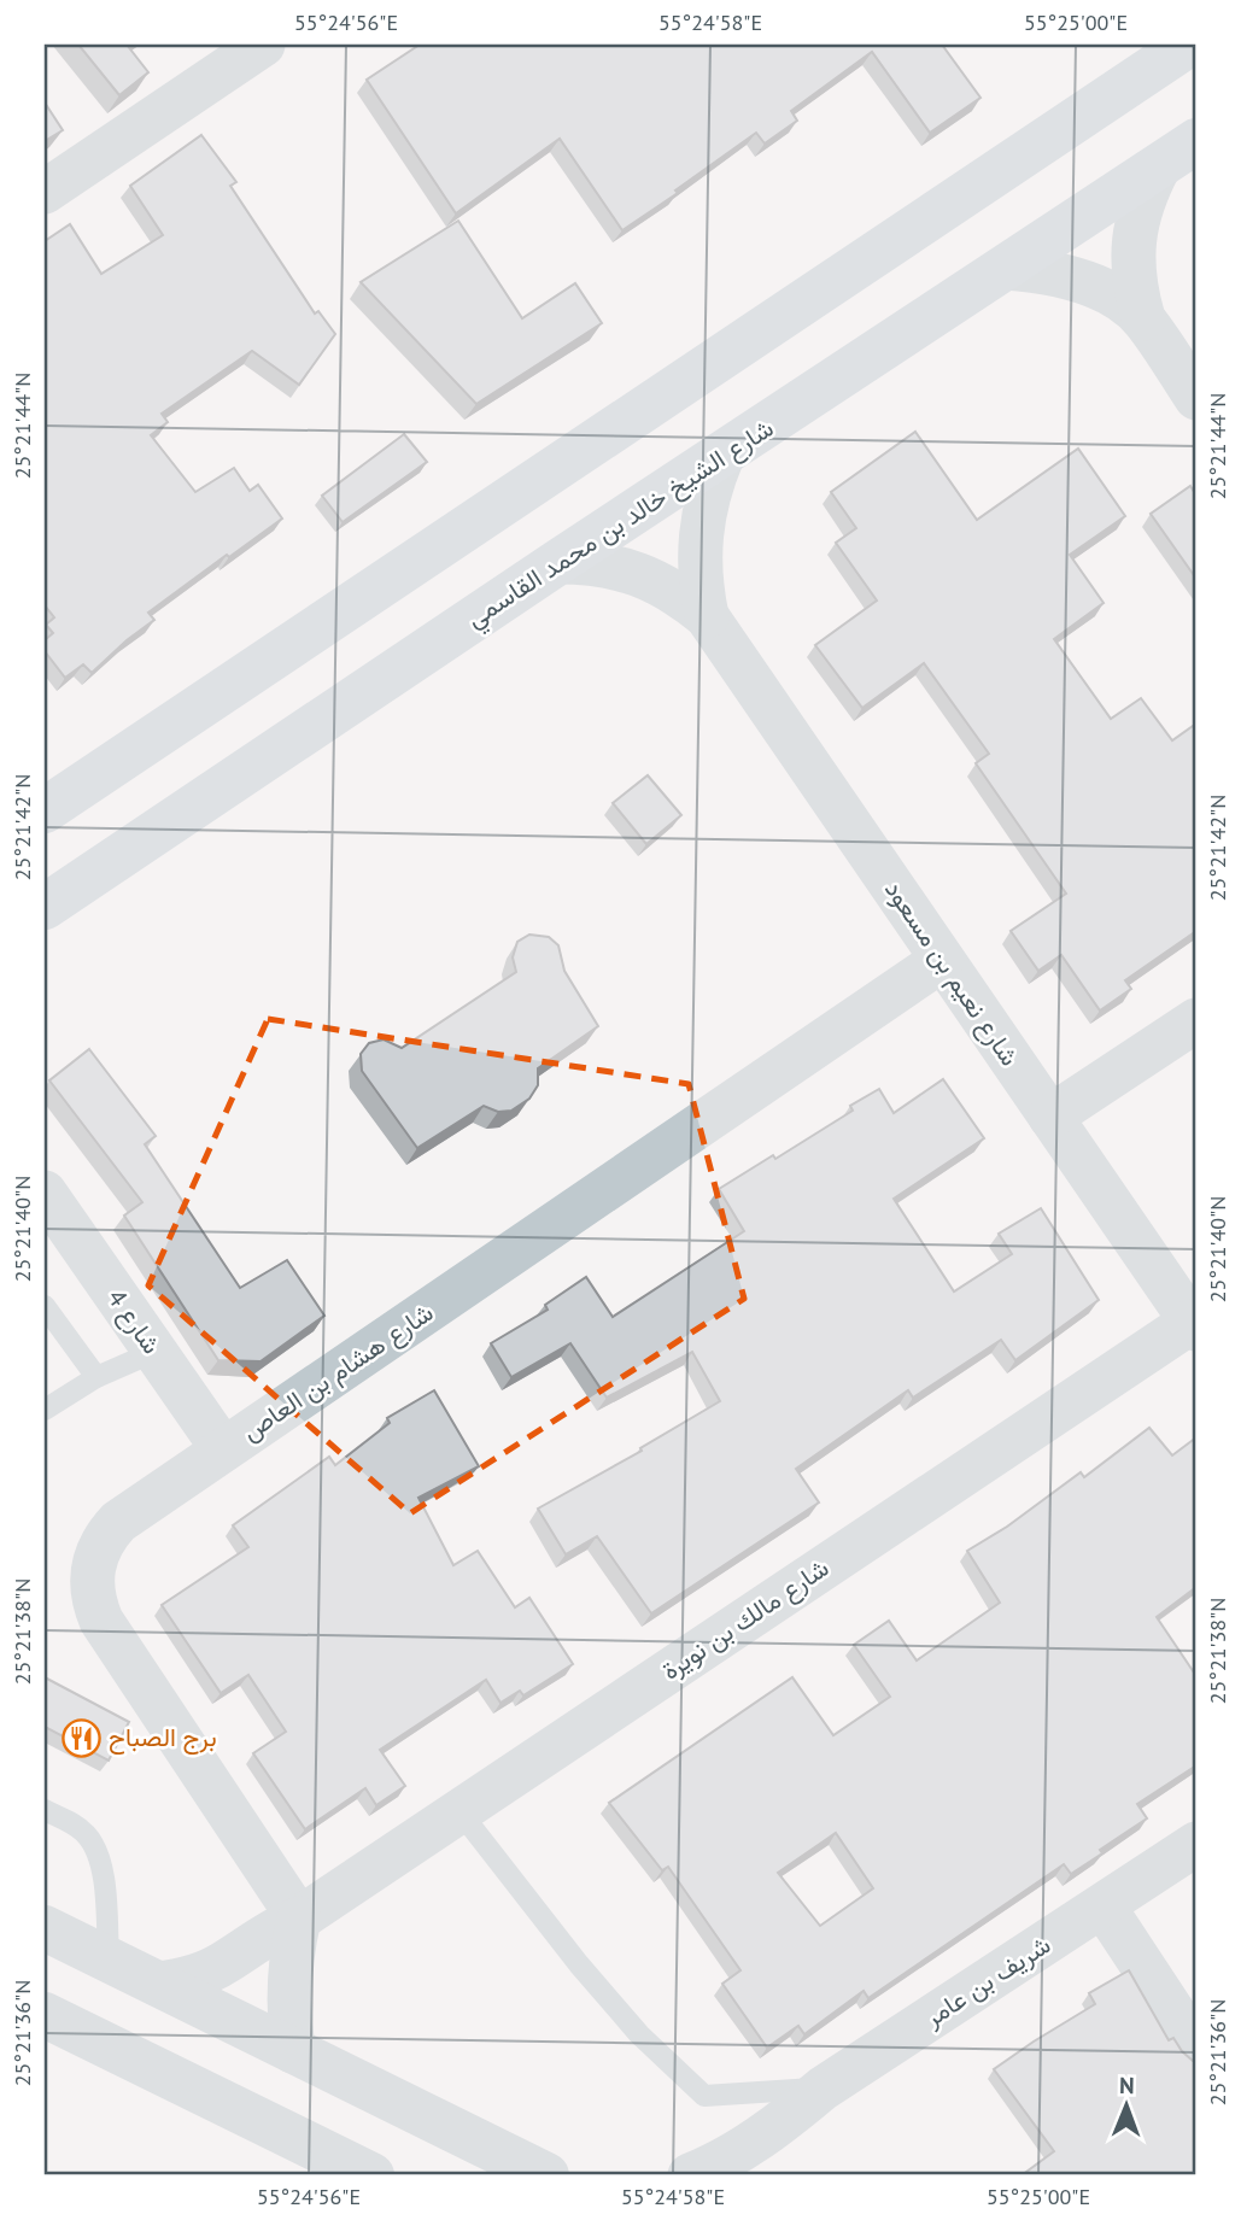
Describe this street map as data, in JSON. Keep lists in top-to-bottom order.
{
  "streets": {
    "main road": ["شارع الشيخ خالد بن محمد القاسمي"],
    "street": [
      "شارع نعيم بن مسعود",
      "شارع 4",
      "شارع هشام بن العاص",
      "شارع مالك بن نويرة",
      "شريف بن عامر"
    ]
  },
  "crossings": [
    ["شارع الشيخ خالد بن محمد القاسمي", "شارع نعيم بن مسعود"],
    ["شارع نعيم بن مسعود", "شارع هشام بن العاص"],
    ["شارع نعيم بن مسعود", "شارع مالك بن نويرة"],
    ["شارع 4", "شارع هشام بن العاص"],
    ["شارع هشام بن العاص", "شارع مالك بن نويرة"]
  ],
  "places": {
    "restaurant": ["برج الصباح"]
  },
  "north": "top",
  "coordinates": [
    "55°24'56\"E",
    "55°24'58\"E",
    "55°25'00\"E",
    "25°21'44\"N",
    "25°21'42\"N",
    "25°21'40\"N",
    "25°21'38\"N",
    "25°21'36\"N"
  ]
}
